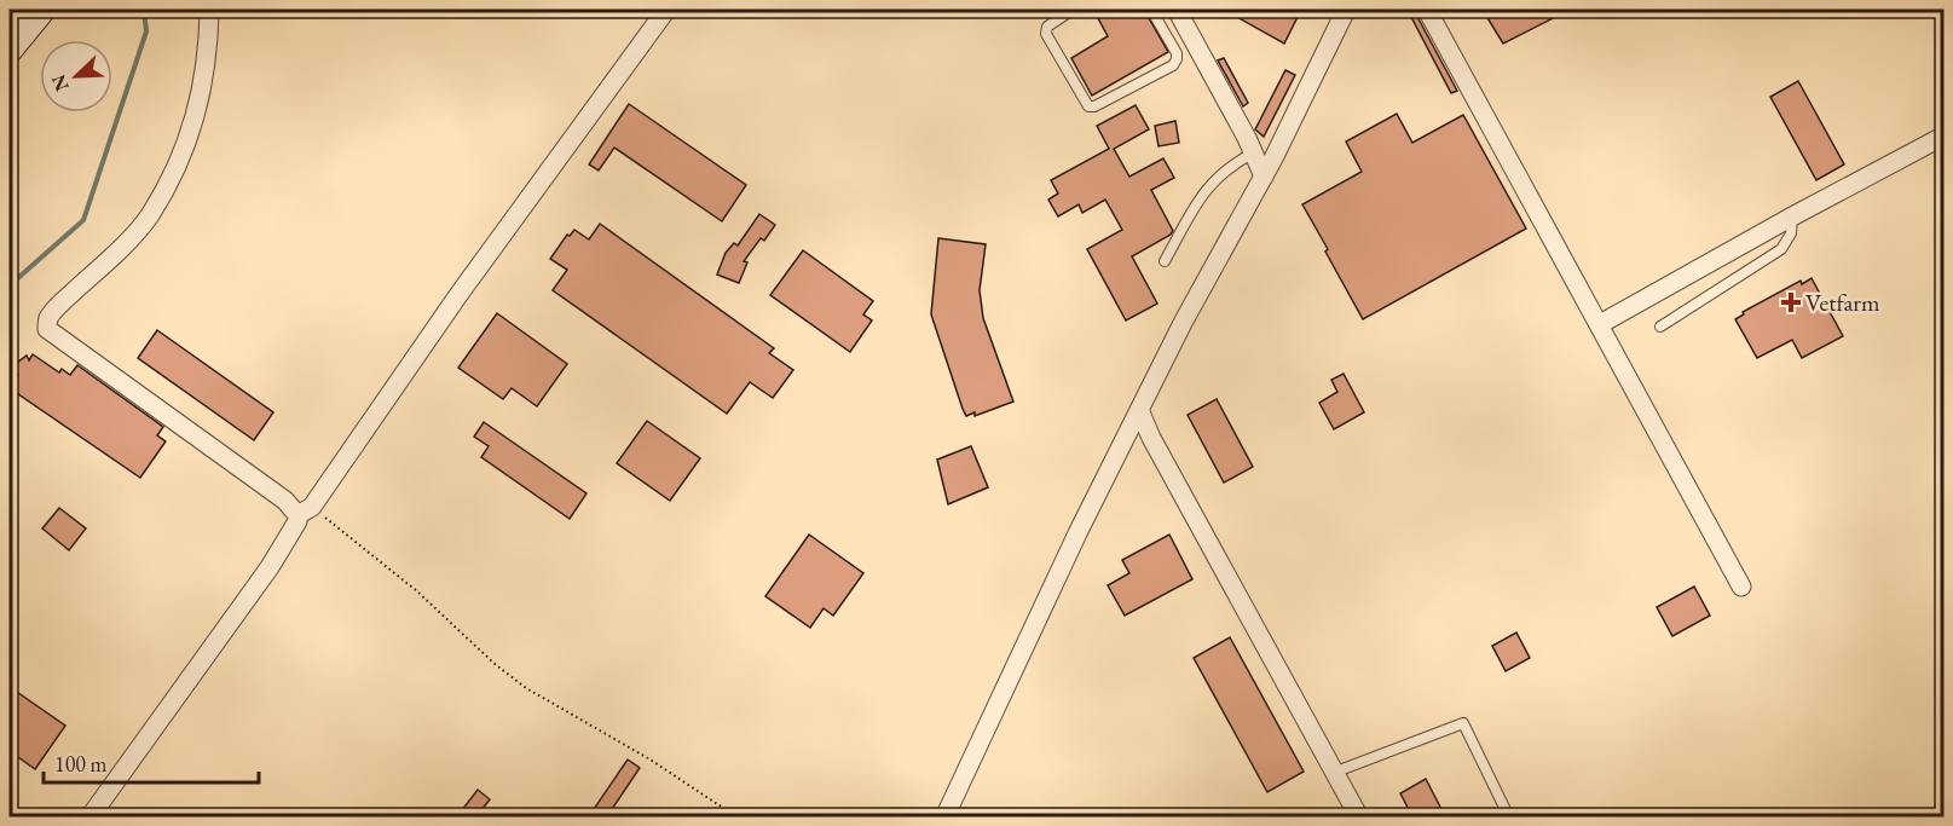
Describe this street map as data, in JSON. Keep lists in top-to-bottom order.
{
  "places": {
    "health": ["Vetfarm"]
  },
  "scale_bar": "100 m",
  "north": "bottom left"
}
